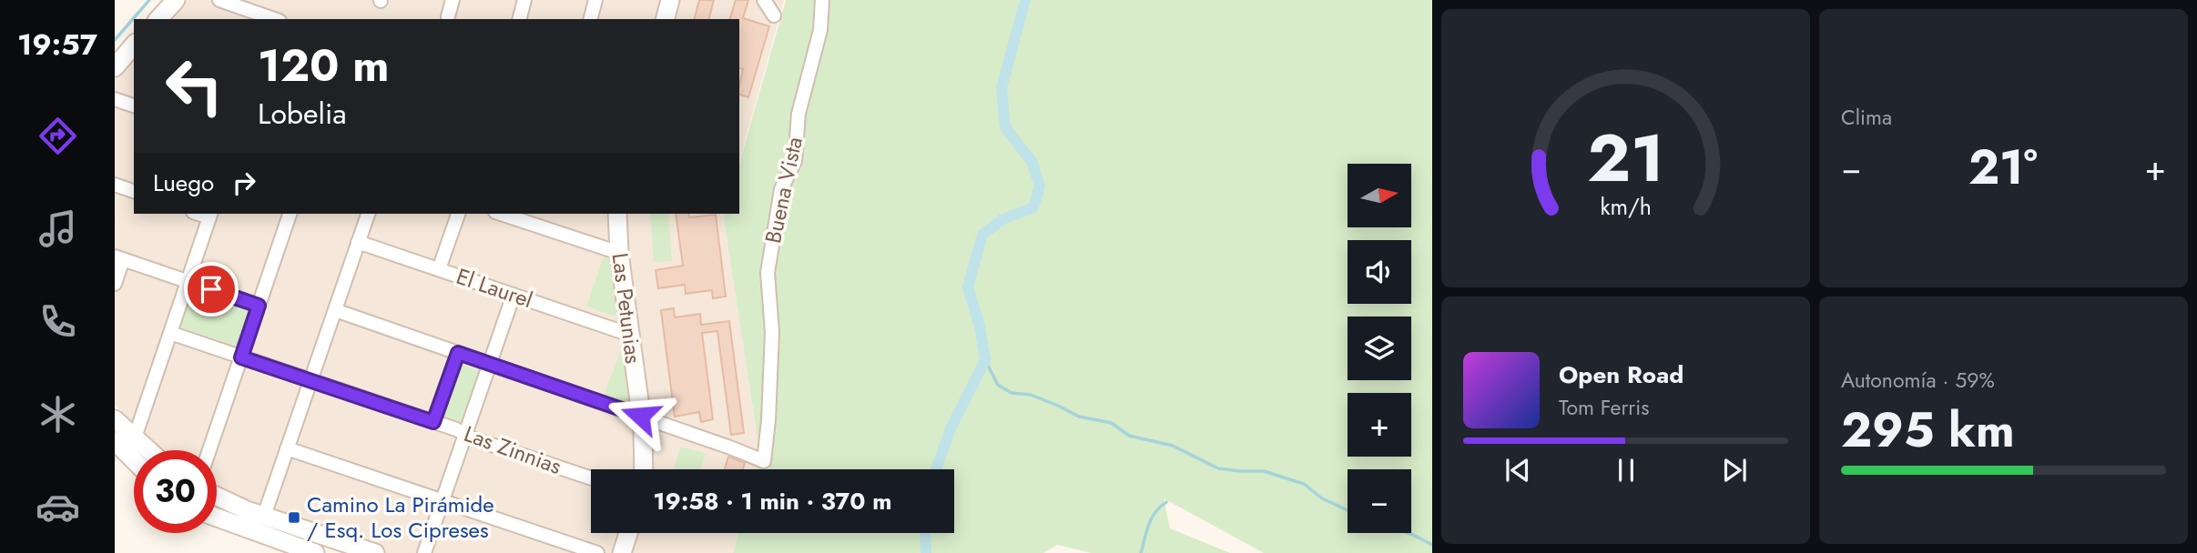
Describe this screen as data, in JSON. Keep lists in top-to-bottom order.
{
  "streets": {
    "street": [
      "Buena Vista",
      "El Laurel",
      "Las Petunias",
      "Las Zinnias"
    ]
  },
  "crossings": [
    ["Buena Vista", "Las Petunias"],
    ["El Laurel", "Las Petunias"]
  ],
  "places": {
    "transit": ["Camino La Pirámide / Esq. Los Cipreses"]
  },
  "north": "right",
  "page": {
    "tabs": "19:57",
    "tile": [
      "Clima",
      ["Autonomía · 59%", "295 km"]
    ],
    "turn": ["120 m", "Lobelia"],
    "heat": ["−", "21°", "+"],
    "then": "Luego",
    "map_buttons": ["+", "−"],
    "song": ["Open Road", "Tom Ferris"],
    "limit": "30",
    "trip": "19:58 · 1 min · 370 m",
    "gauge": ["21", "km/h"]
  }
}
